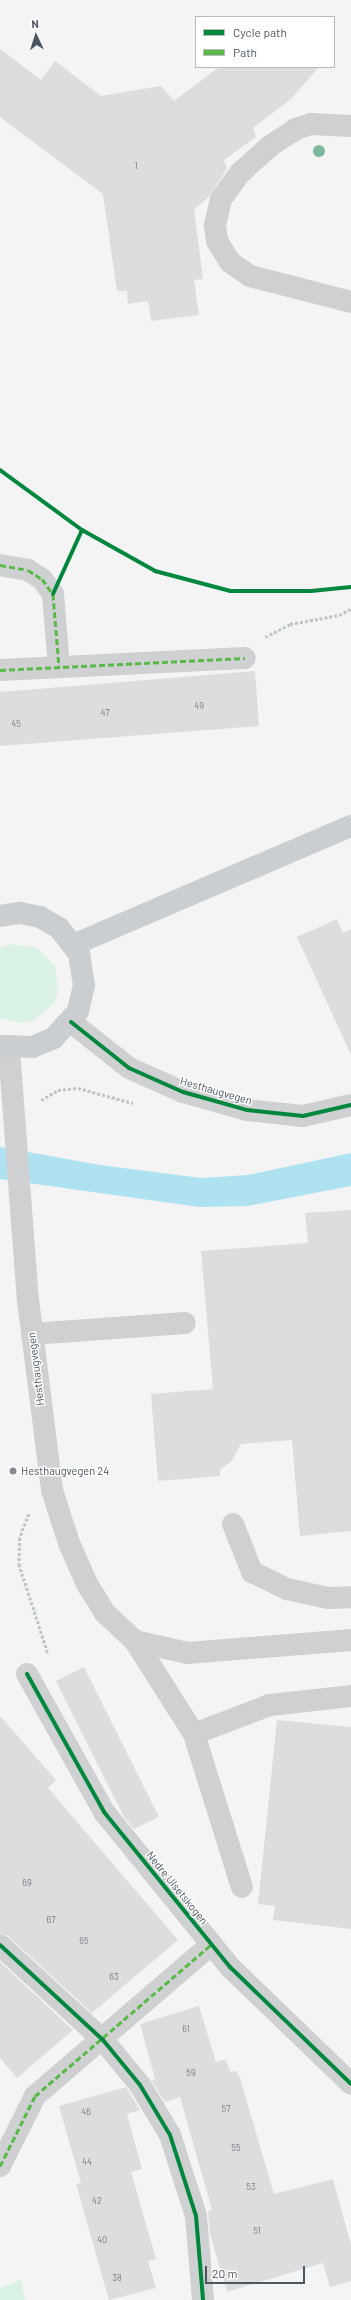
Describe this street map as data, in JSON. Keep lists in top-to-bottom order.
{
  "streets": {
    "street": ["Hesthaugvegen", "Nedre Ulsetskogen"]
  },
  "places": ["Hesthaugvegen 24"],
  "house_numbers": [
    "1",
    "49",
    "47",
    "45",
    "69",
    "67",
    "65",
    "63",
    "61",
    "59",
    "57",
    "46",
    "55",
    "44",
    "53",
    "42",
    "51",
    "40",
    "38"
  ],
  "legend": ["Cycle path", "Path"],
  "scale_bar": "20 m",
  "north": "top"
}
